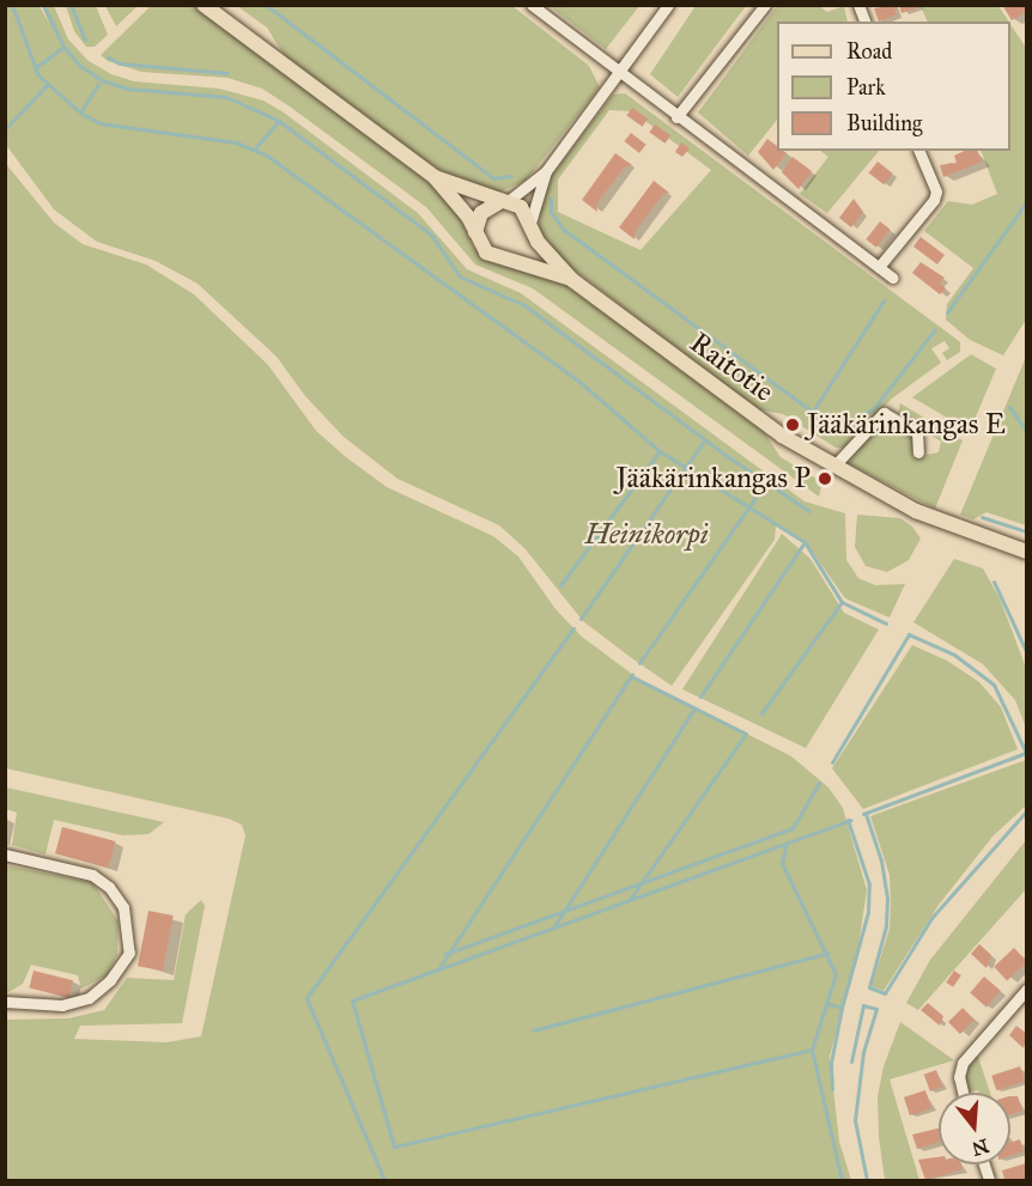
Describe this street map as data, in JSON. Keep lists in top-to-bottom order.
{
  "streets": {
    "main road": ["Raitotie"]
  },
  "parks": ["Heinikorpi"],
  "places": ["Jääkärinkangas E", "Jääkärinkangas P"],
  "legend": ["Road", "Park", "Building"],
  "north": "bottom"
}
